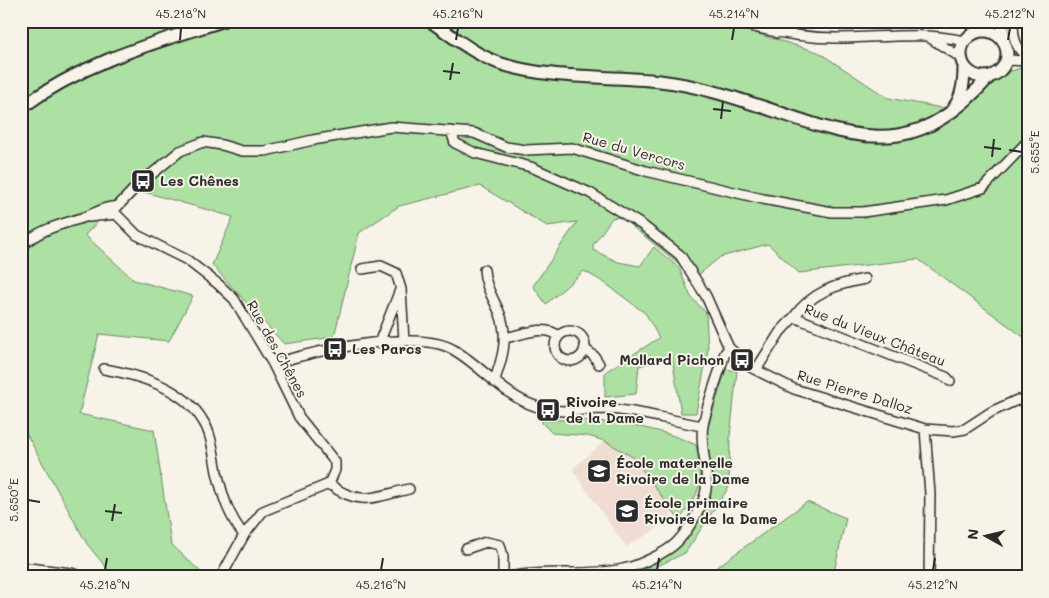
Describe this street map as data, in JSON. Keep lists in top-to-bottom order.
{
  "streets": {
    "street": [
      "Rue du Vercors",
      "Rue du Vieux Château",
      "Rue des Chênes",
      "Rue Pierre Dalloz"
    ]
  },
  "crossings": [
    ["Rue du Vercors", "Rue des Chênes"],
    ["Rue du Vieux Château", "Rue Pierre Dalloz"]
  ],
  "places": {
    "bus stop": [
      "Les Chênes",
      "Les Parcs",
      "Mollard Pichon",
      "Rivoire de la Dame"
    ],
    "school or university": ["École maternelle Rivoire de la Dame", "École primaire Rivoire de la Dame"]
  },
  "north": "left",
  "coordinates": [
    "45.218°N",
    "45.216°N",
    "45.214°N",
    "45.212°N",
    "5.655°E",
    "5.650°E"
  ]
}
